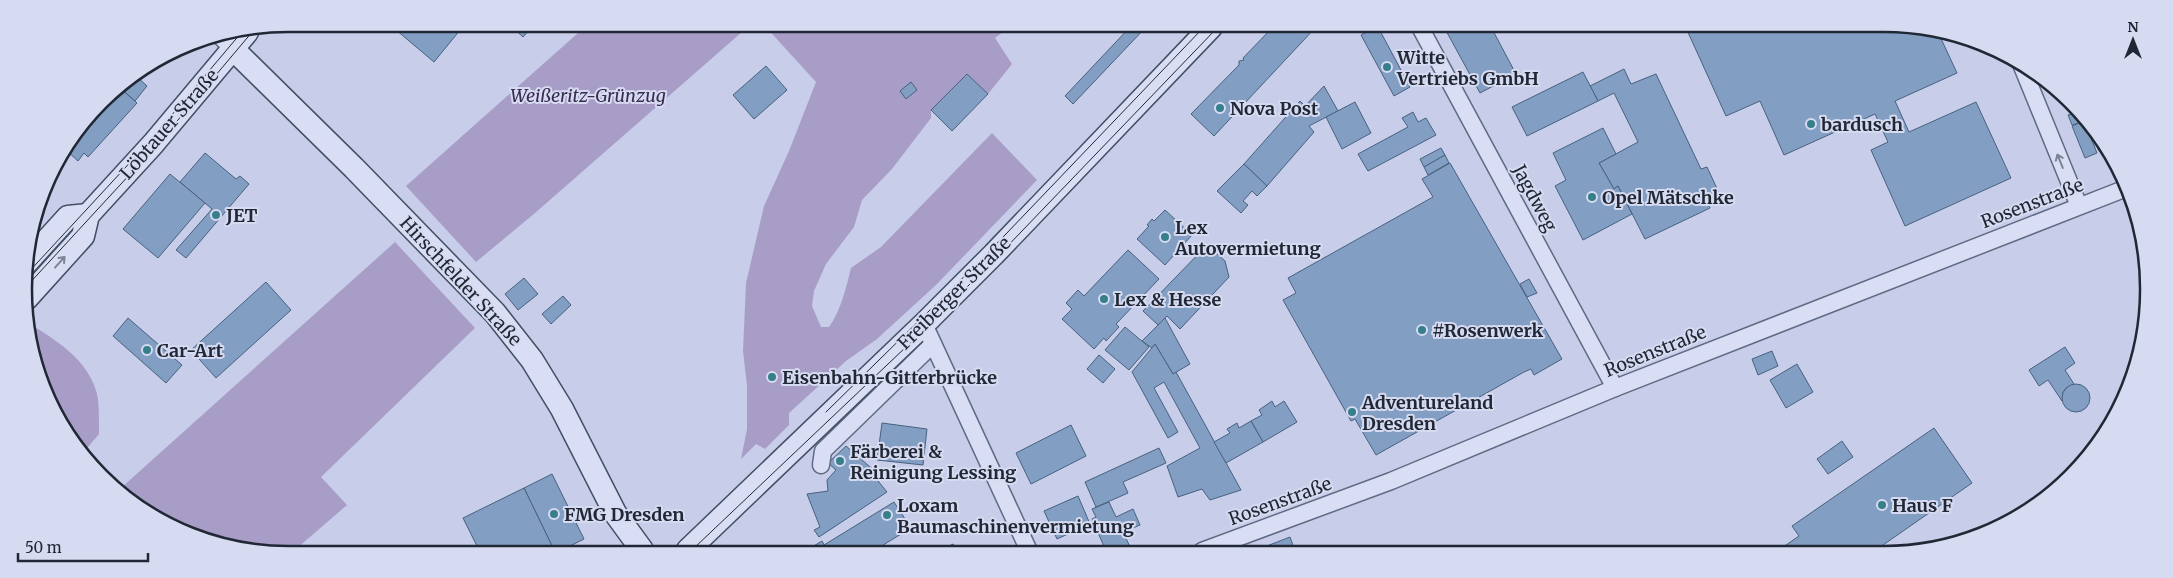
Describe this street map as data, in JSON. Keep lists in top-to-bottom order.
{
  "streets": {
    "street": [
      "Löbtauer Straße",
      "Jagdweg",
      "Rosenstraße",
      "Hirschfelder Straße",
      "Freiberger Straße"
    ]
  },
  "crossings": [
    ["Löbtauer Straße", "Hirschfelder Straße"],
    ["Jagdweg", "Rosenstraße"]
  ],
  "parks": ["Weißeritz-Grünzug"],
  "places": [
    "Witte Vertriebs GmbH",
    "Nova Post",
    "bardusch",
    "Opel Mätschke",
    "JET",
    "Lex Autovermietung",
    "Lex & Hesse",
    "#Rosenwerk",
    "Car-Art",
    "Eisenbahn-Gitterbrücke",
    "Adventureland Dresden",
    "Färberei & Reinigung Lessing",
    "Haus F",
    "FMG Dresden",
    "Loxam Baumaschinenvermietung"
  ],
  "scale_bar": "50 m",
  "north": "top"
}
